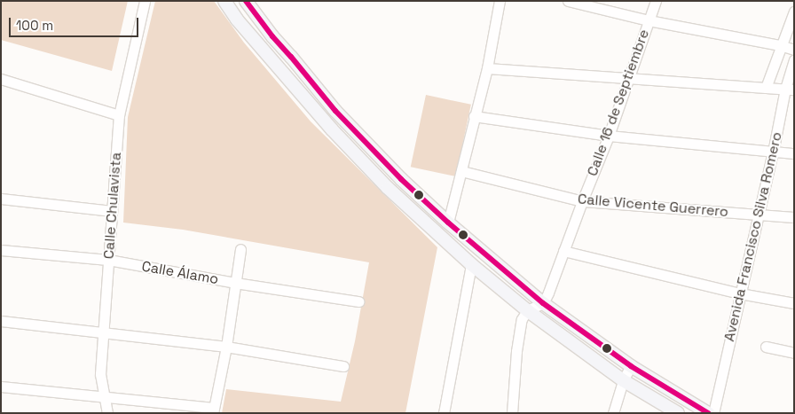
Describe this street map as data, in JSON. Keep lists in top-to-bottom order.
{
  "streets": {
    "street": [
      "Calle 16 de Septiembre",
      "Calle Chulavista",
      "Calle Vicente Guerrero",
      "Avenida Francisco Silva Romero",
      "Calle Álamo"
    ]
  },
  "crossings": [
    ["Calle 16 de Septiembre", "Calle Vicente Guerrero"],
    ["Calle Chulavista", "Calle Álamo"],
    ["Calle Vicente Guerrero", "Avenida Francisco Silva Romero"]
  ],
  "scale_bar": "100 m"
}
